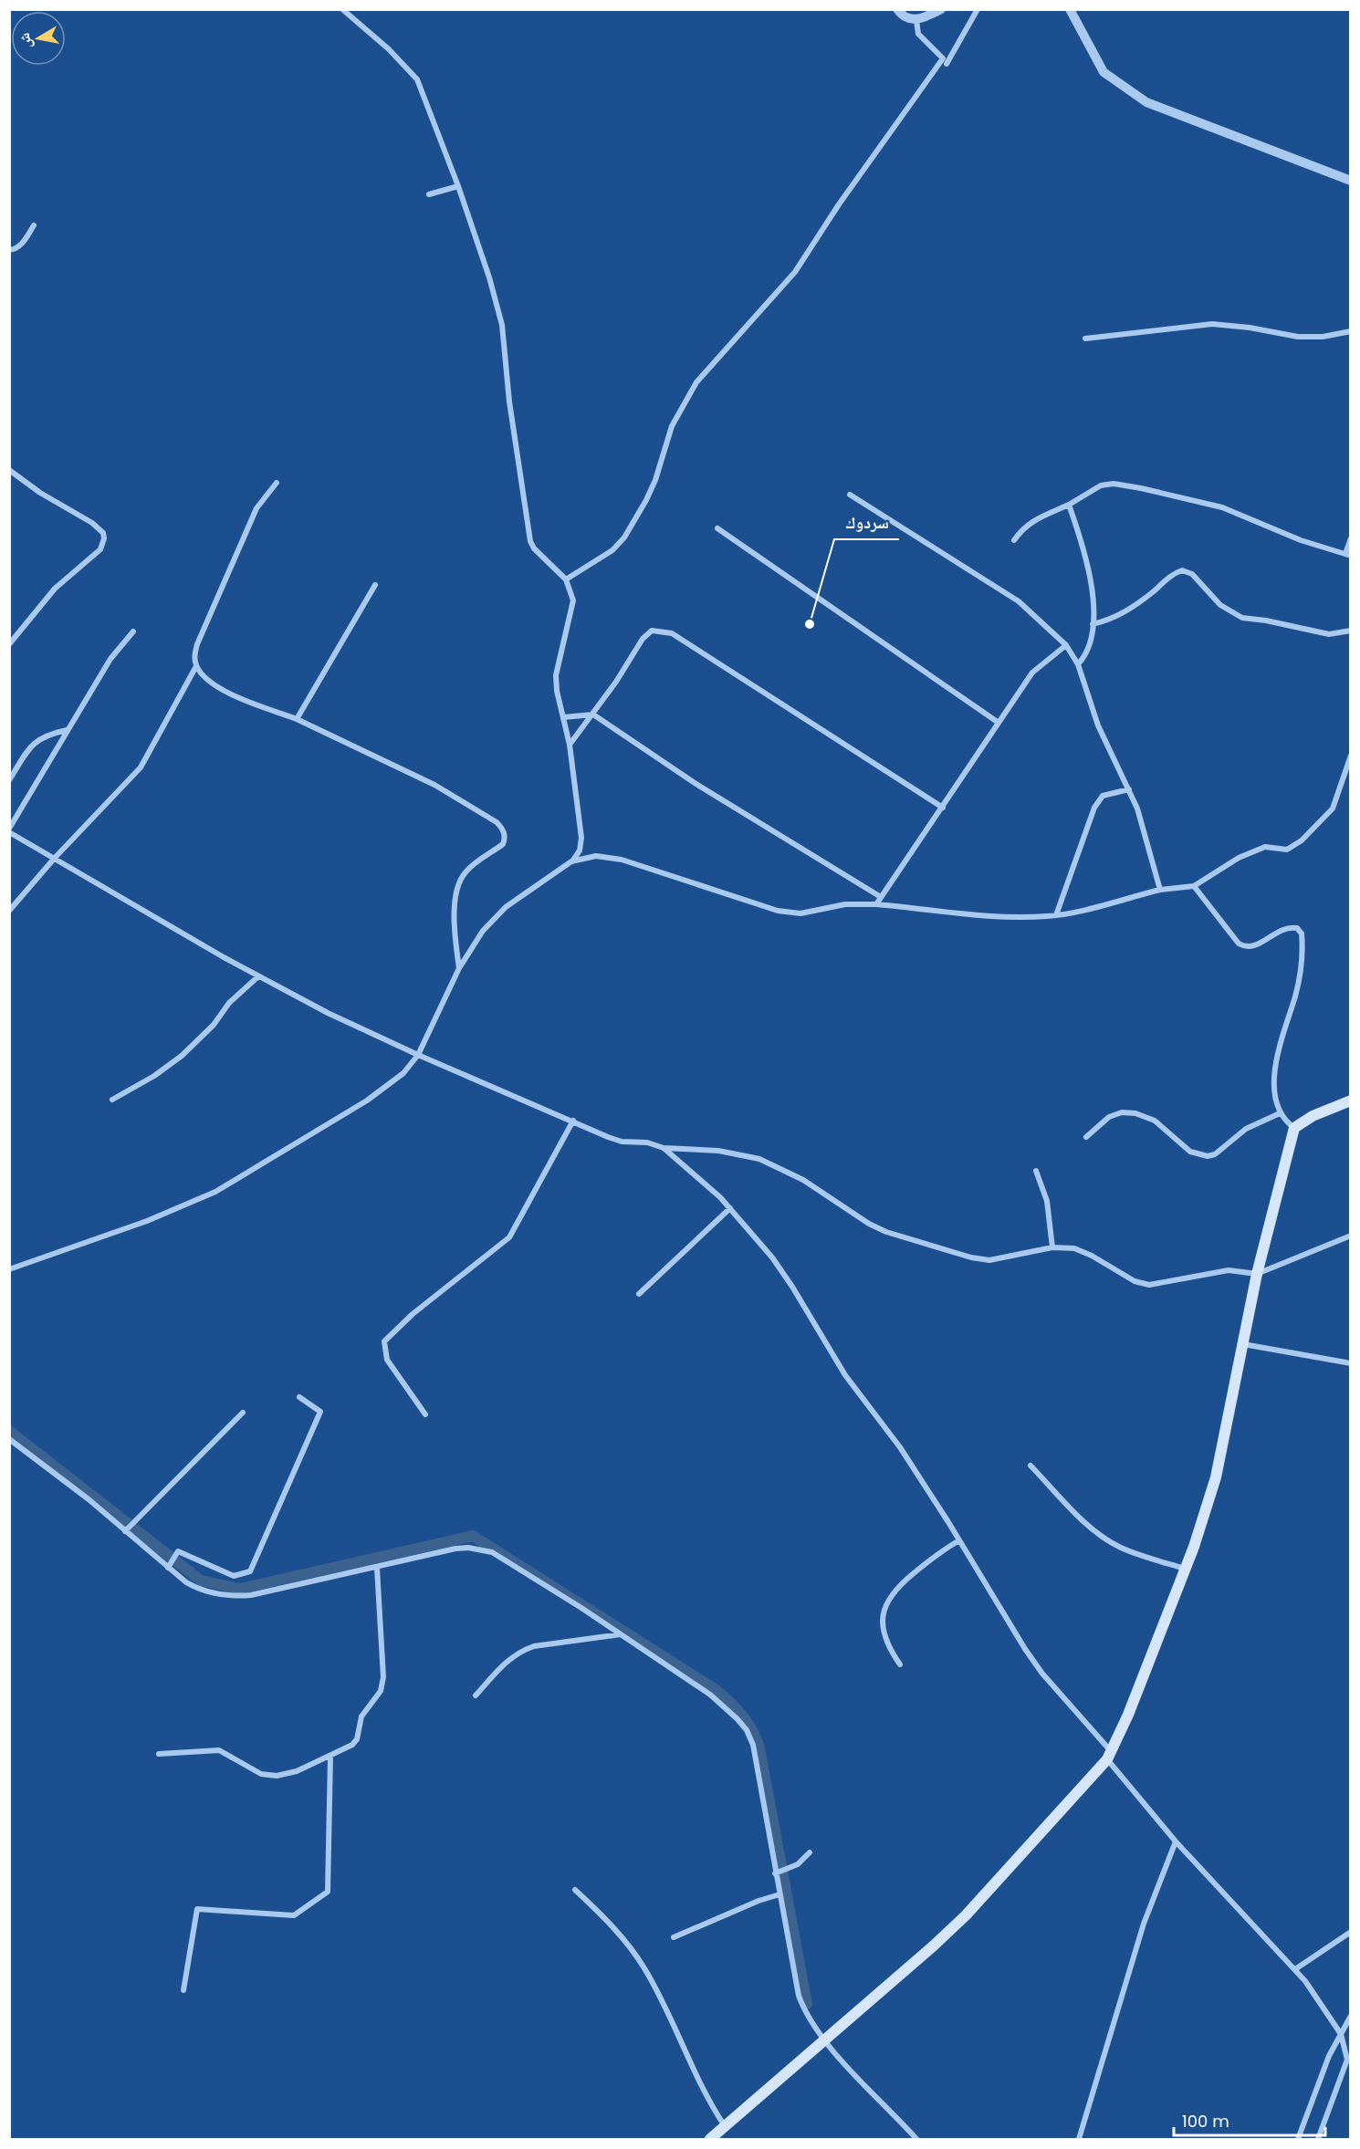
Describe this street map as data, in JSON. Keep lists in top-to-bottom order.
{
  "places": ["سردوك"],
  "scale_bar": "100 m",
  "north": "left"
}
